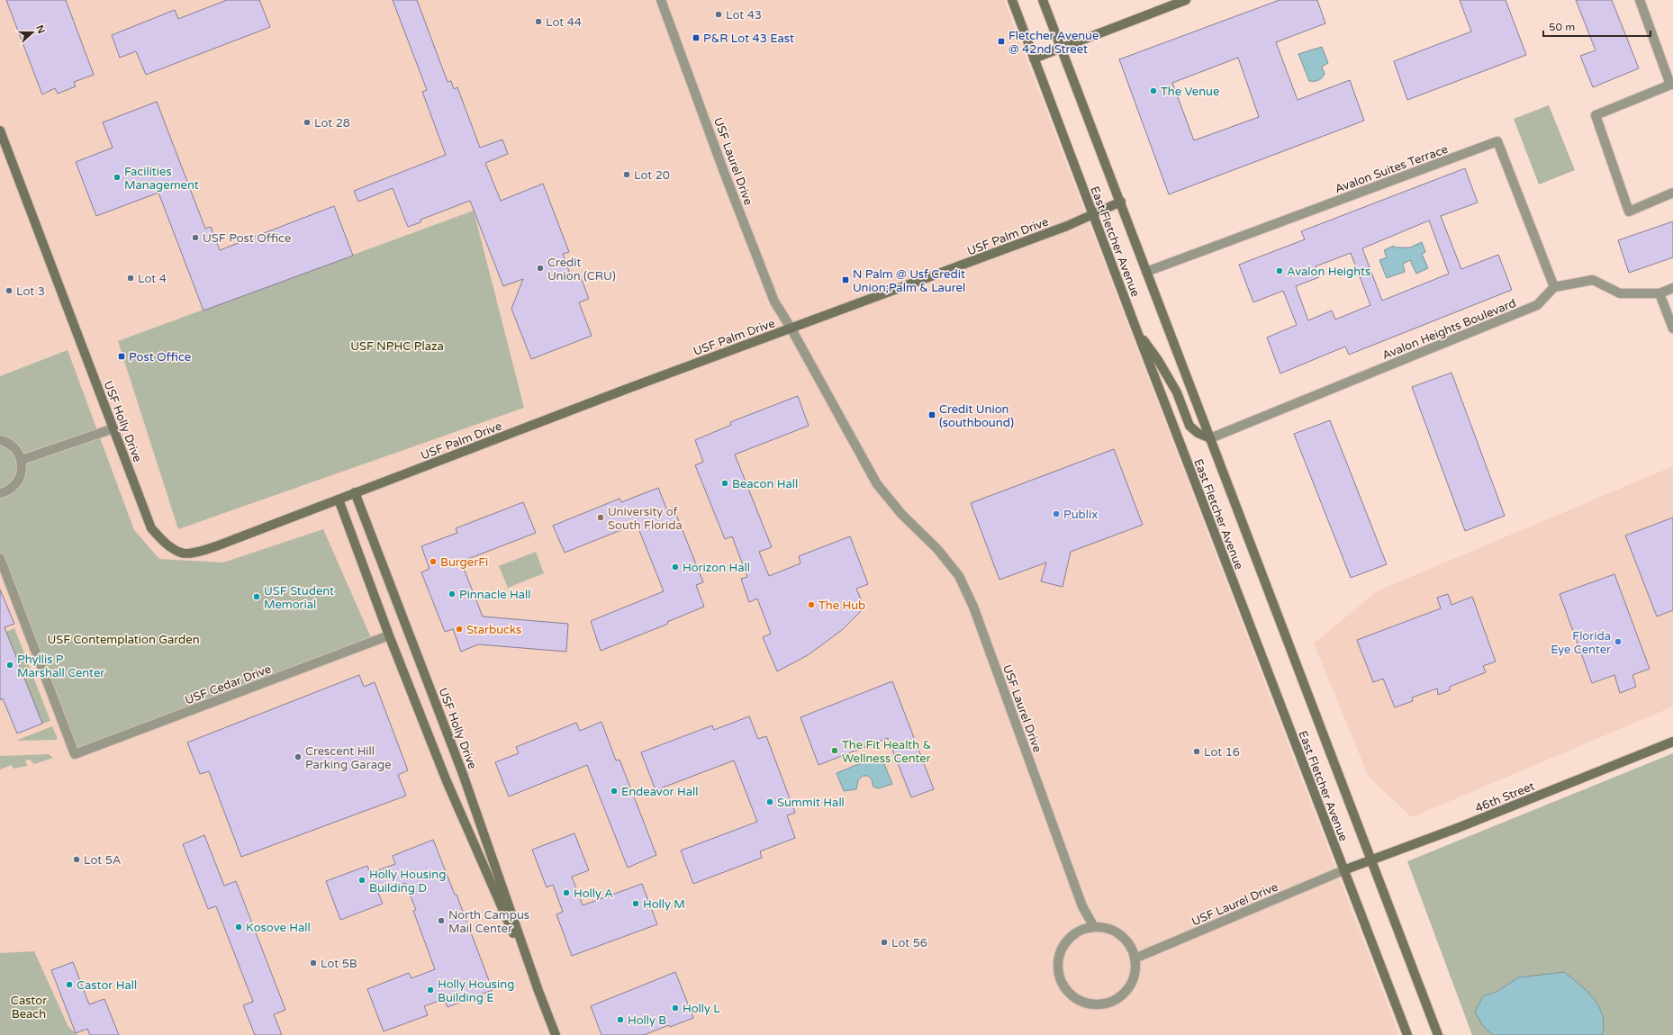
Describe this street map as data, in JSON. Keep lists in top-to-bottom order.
{
  "streets": {
    "street": [
      "USF Laurel Drive",
      "Avalon Suites Terrace",
      "USF Palm Drive",
      "East Fletcher Avenue",
      "Avalon Heights Boulevard",
      "USF Holly Drive",
      "USF Cedar Drive",
      "46th Street"
    ]
  },
  "crossings": [
    ["USF Laurel Drive", "USF Palm Drive"],
    ["USF Laurel Drive", "East Fletcher Avenue"],
    ["USF Laurel Drive", "46th Street"],
    ["Avalon Suites Terrace", "East Fletcher Avenue"],
    ["Avalon Suites Terrace", "Avalon Heights Boulevard"],
    ["USF Palm Drive", "East Fletcher Avenue"],
    ["USF Palm Drive", "USF Holly Drive"],
    ["East Fletcher Avenue", "Avalon Heights Boulevard"],
    ["East Fletcher Avenue", "46th Street"],
    ["USF Holly Drive", "USF Cedar Drive"]
  ],
  "parks": ["USF NPHC Plaza", "USF Contemplation Garden", "Castor Beach"],
  "places": {
    "other": [
      "Lot 43",
      "Lot 44",
      "The Venue",
      "Lot 28",
      "Lot 20",
      "Facilities Management",
      "USF Post Office",
      "Credit Union (CRU)",
      "Avalon Heights",
      "Lot 4",
      "Lot 3",
      "Beacon Hall",
      "Publix",
      "University of South Florida",
      "BurgerFi",
      "Horizon Hall",
      "Pinnacle Hall",
      "USF Student Memorial",
      "The Hub",
      "Starbucks",
      "Florida Eye Center",
      "Phyllis P Marshall Center",
      "The Fit Health & Wellness Center",
      "Lot 16",
      "Crescent Hill Parking Garage",
      "Endeavor Hall",
      "Summit Hall",
      "Lot 5A",
      "Holly Housing Building D",
      "Holly A",
      "Holly M",
      "North Campus Mail Center",
      "Kosove Hall",
      "Lot 56",
      "Lot 5B",
      "Castor Hall",
      "Holly Housing Building E",
      "Holly L",
      "Holly B"
    ],
    "transit": [
      "P&R Lot 43 East",
      "Fletcher Avenue @ 42nd Street",
      "N Palm @ Usf Credit Union;Palm & Laurel",
      "Post Office",
      "Credit Union (southbound)"
    ]
  },
  "scale_bar": "50 m",
  "north": "right"
}
